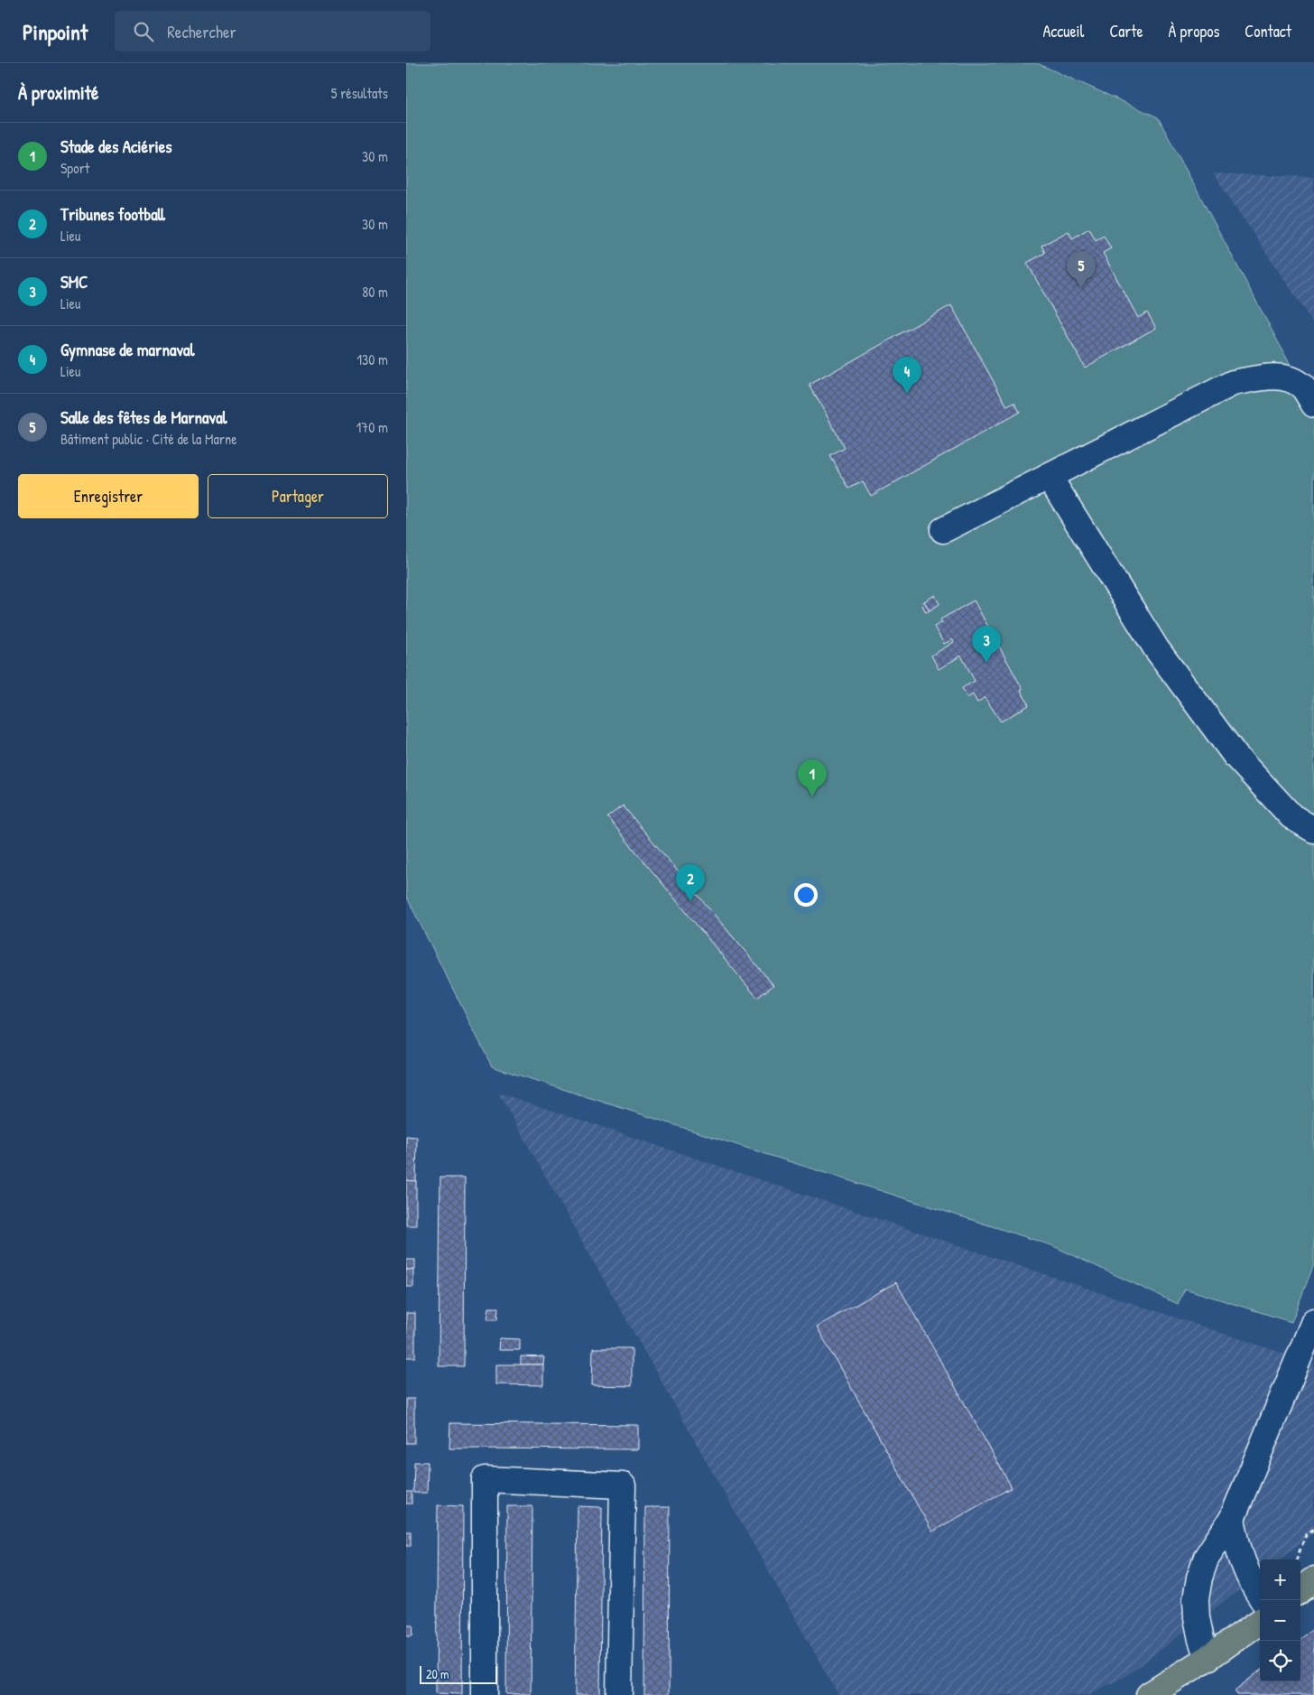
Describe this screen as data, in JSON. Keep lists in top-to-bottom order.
{
  "scale_bar": "20 m",
  "page": {
    "header": "Pinpoint",
    "search": "Rechercher",
    "nav": [
      "Accueil",
      "Carte",
      "À propos",
      "Contact"
    ],
    "heading": ["À proximité", "5 résultats"],
    "list": [
      {
        "mark": "1",
        "name": "Stade des Aciéries",
        "note": "Sport",
        "value": "30 m"
      },
      {
        "mark": "2",
        "name": "Tribunes football",
        "note": "Lieu",
        "value": "30 m"
      },
      {
        "mark": "3",
        "name": "SMC",
        "note": "Lieu",
        "value": "80 m"
      },
      {
        "mark": "4",
        "name": "Gymnase de marnaval",
        "note": "Lieu",
        "value": "130 m"
      },
      {
        "mark": "5",
        "name": "Salle des fêtes de Marnaval",
        "note": "Bâtiment public · Cité de la Marne",
        "value": "170 m"
      }
    ],
    "pins": [
      "5",
      "4",
      "3",
      "1",
      "2"
    ],
    "buttons": ["Enregistrer", "Partager"],
    "map_buttons": ["+", "−"],
    "scale": "20 m"
  }
}
